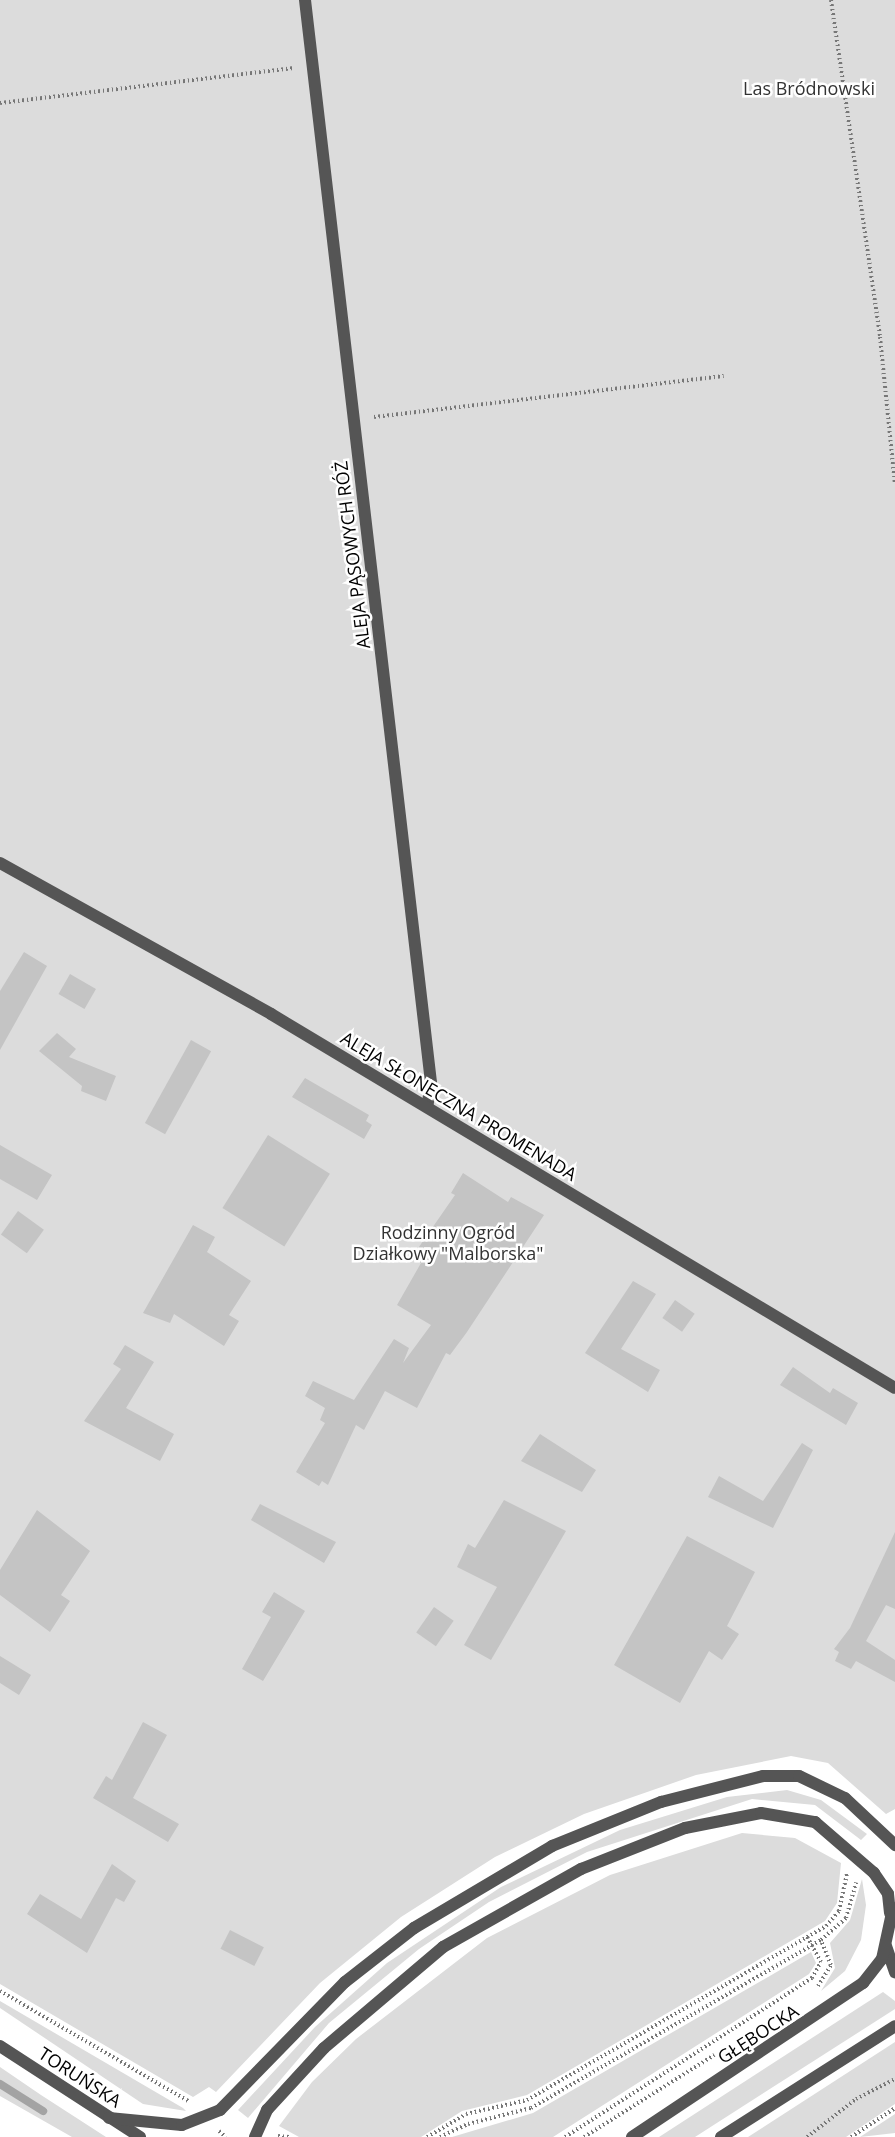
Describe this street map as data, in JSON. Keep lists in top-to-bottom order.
{
  "streets": {
    "street": [
      "ALEJA PĄSOWYCH RÓŻ",
      "ALEJA SŁONECZNA PROMENADA",
      "GŁĘBOCKA",
      "TORUŃSKA"
    ]
  },
  "crossings": [
    ["ALEJA PĄSOWYCH RÓŻ", "ALEJA SŁONECZNA PROMENADA"]
  ],
  "parks": ["Las Bródnowski", "Rodzinny Ogród Działkowy \"Malborska\""]
}
